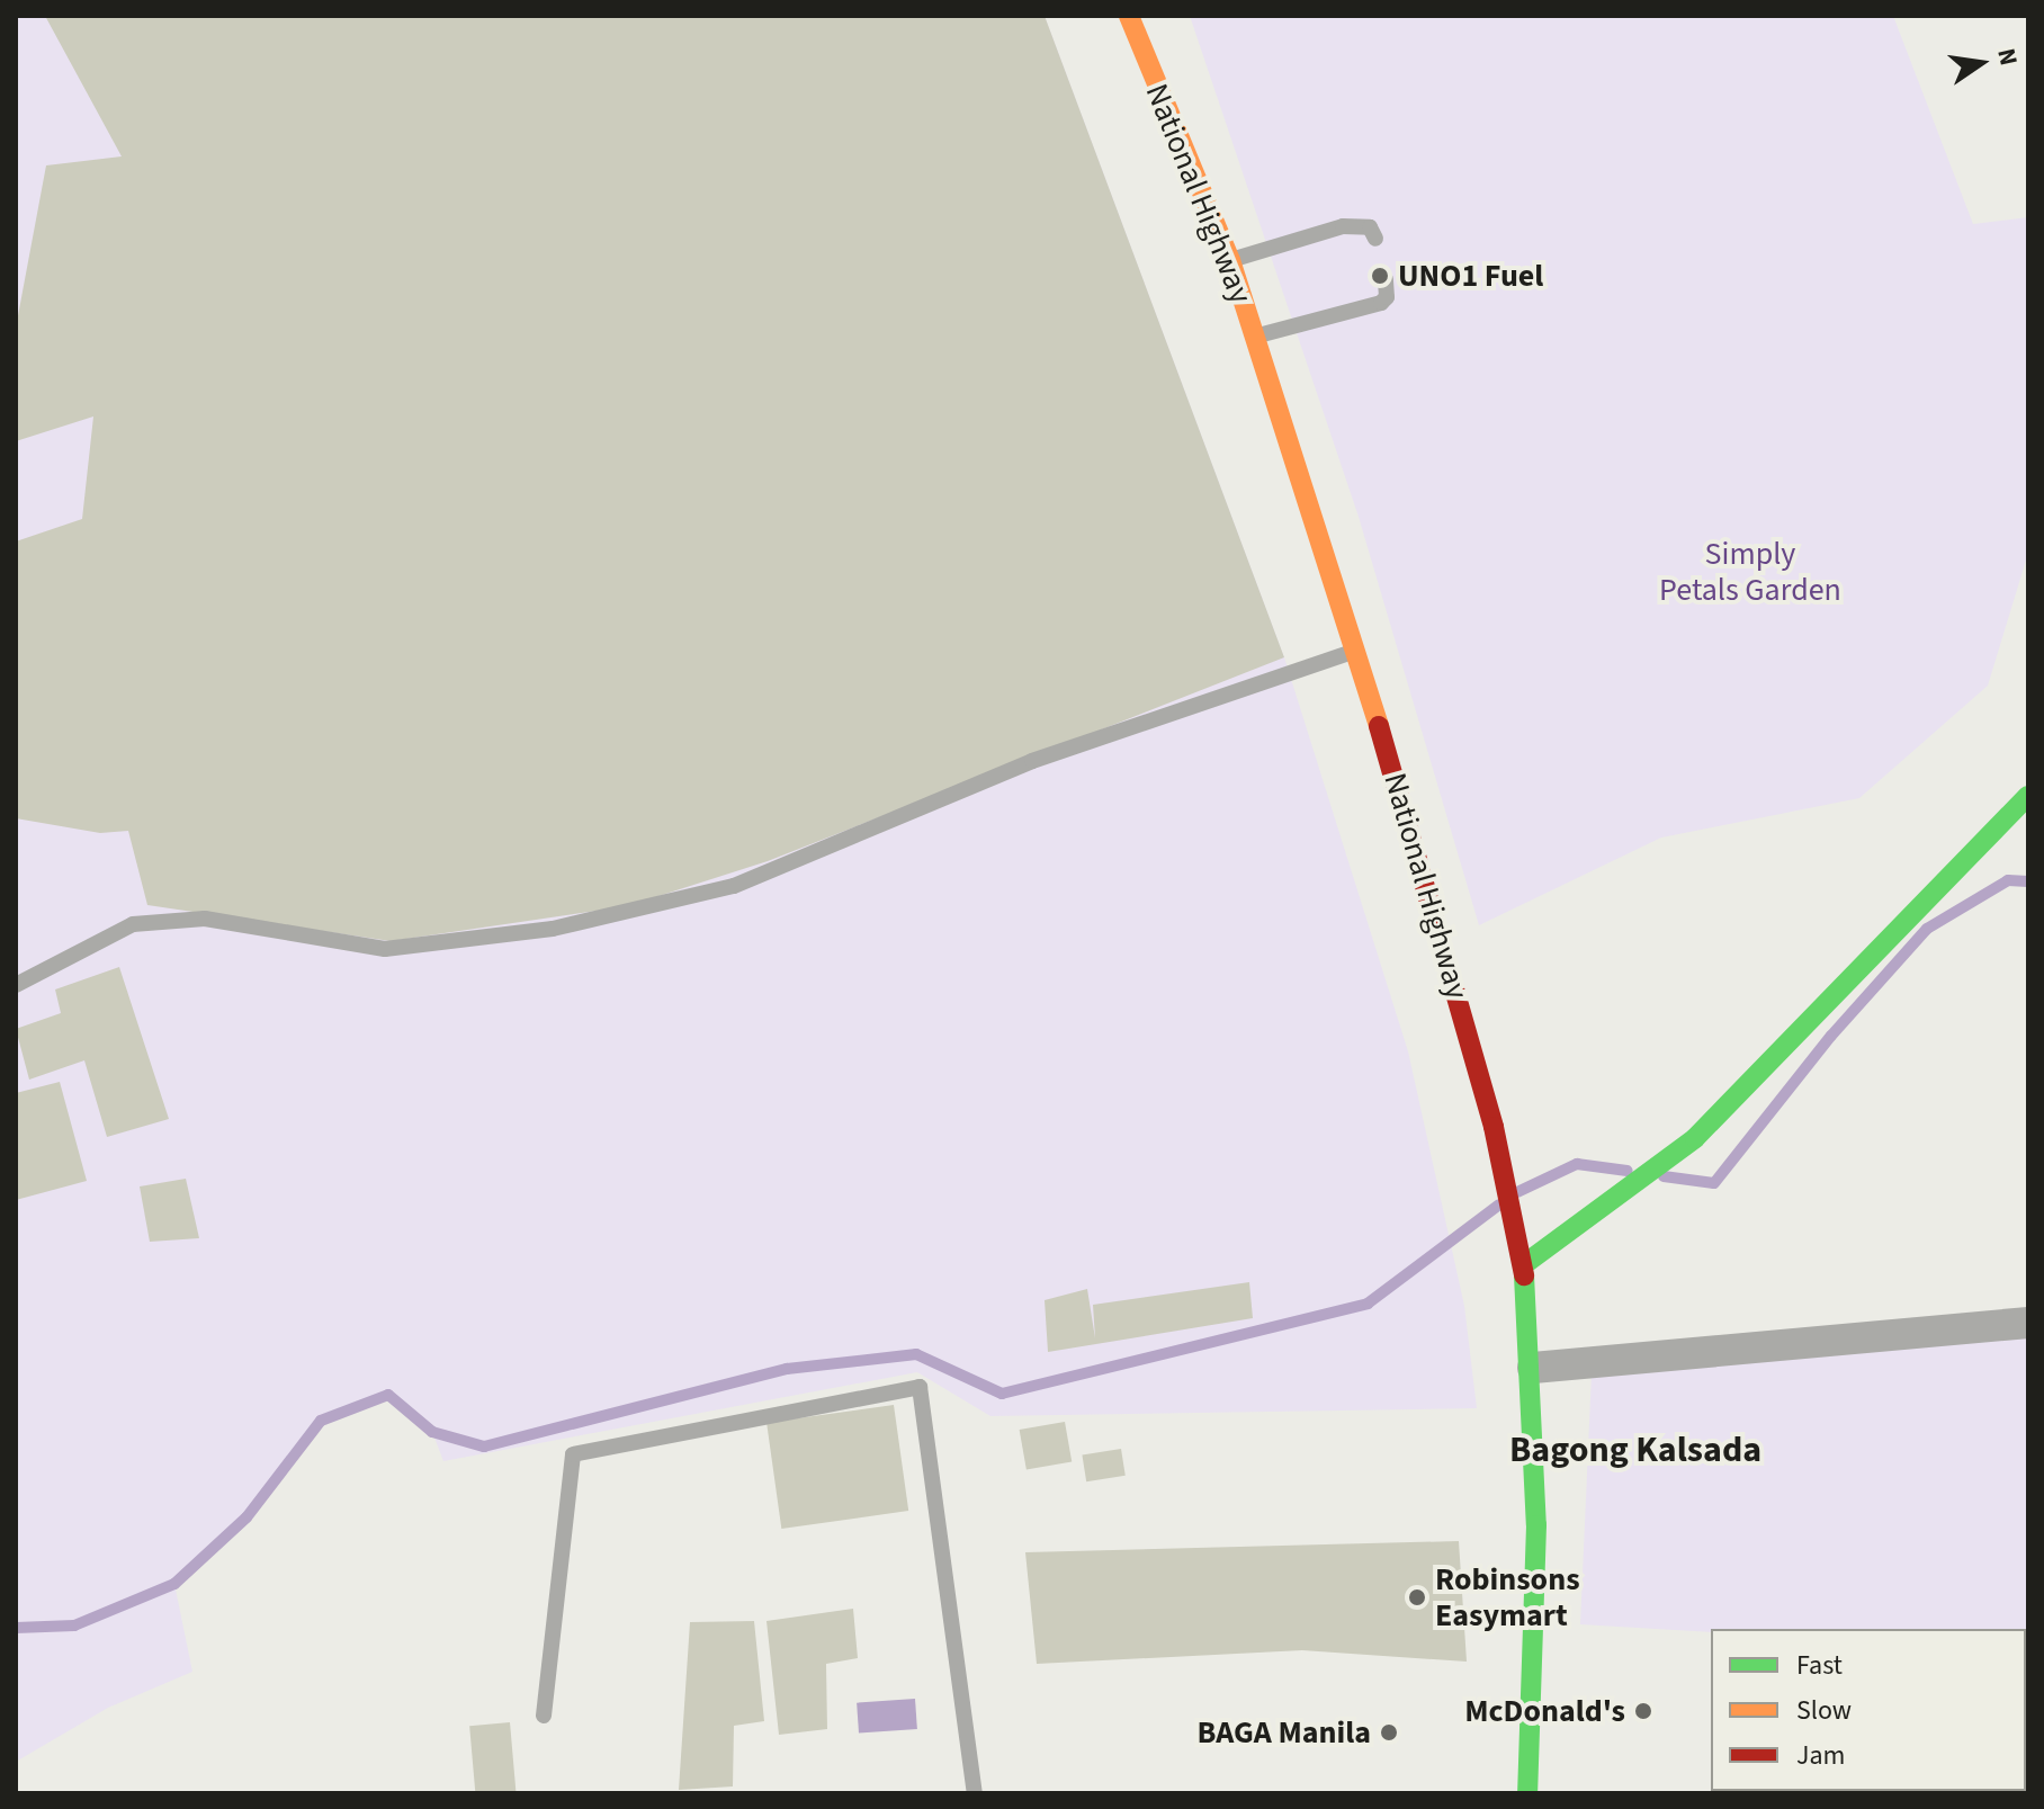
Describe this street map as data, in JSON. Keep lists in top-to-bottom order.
{
  "streets": {
    "main road": ["National Highway"]
  },
  "districts": ["Bagong Kalsada"],
  "parks": ["Simply Petals Garden"],
  "places": [
    "UNO1 Fuel",
    "Robinsons Easymart",
    "McDonald's",
    "BAGA Manila"
  ],
  "legend": ["Fast", "Slow", "Jam"],
  "north": "right"
}
